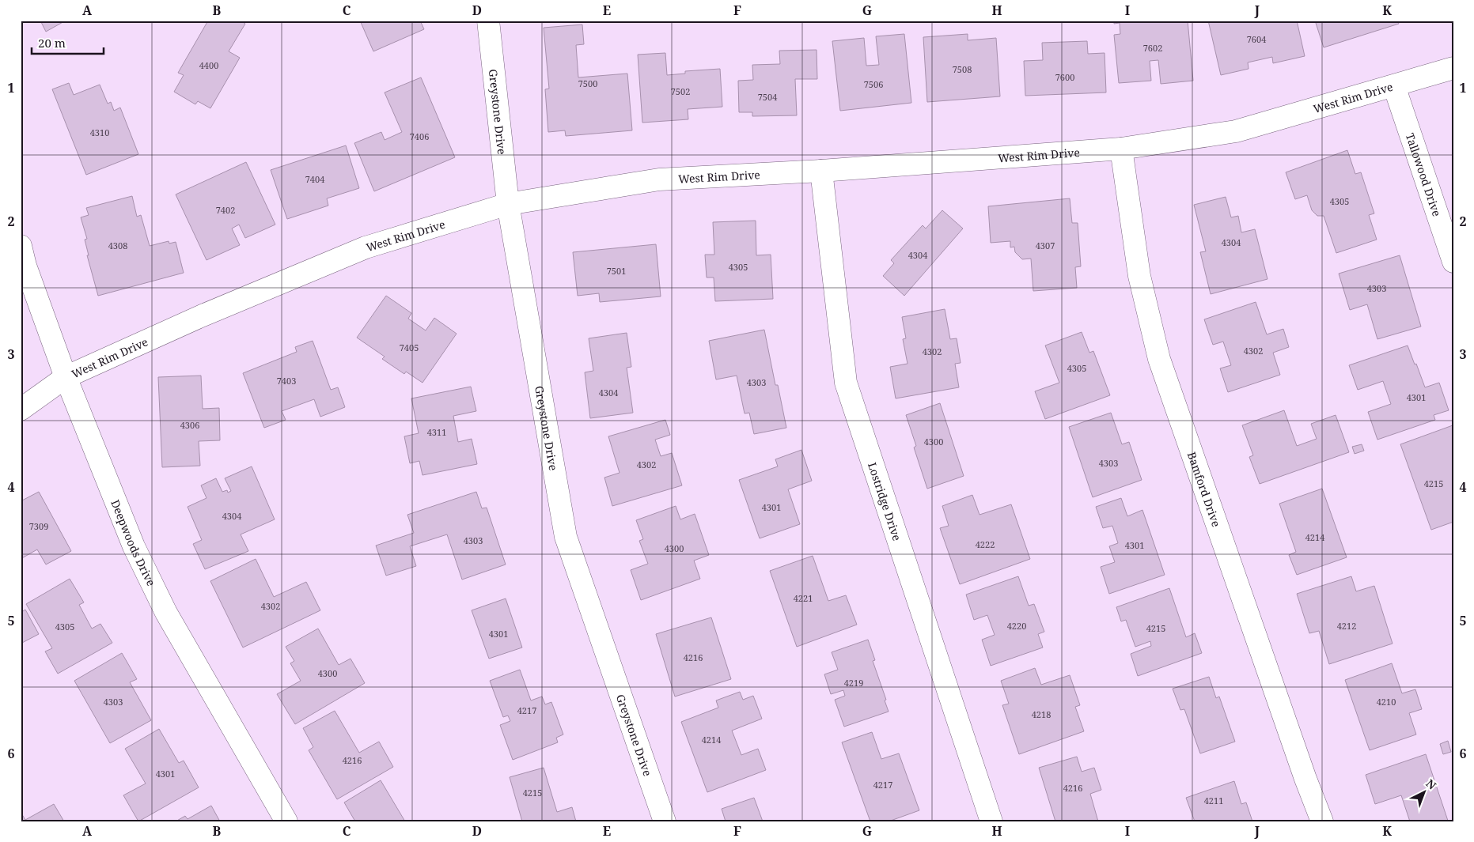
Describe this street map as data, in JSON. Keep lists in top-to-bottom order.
{
  "streets": {
    "street": [
      "West Rim Drive",
      "Greystone Drive",
      "Tallowood Drive",
      "Bamford Drive",
      "Lostridge Drive",
      "Deepwoods Drive"
    ]
  },
  "crossings": [
    ["West Rim Drive", "Greystone Drive"],
    ["West Rim Drive", "Tallowood Drive"],
    ["West Rim Drive", "Bamford Drive"],
    ["West Rim Drive", "Lostridge Drive"],
    ["West Rim Drive", "Deepwoods Drive"]
  ],
  "house_numbers": [
    "7604",
    "7602",
    "4400",
    "7508",
    "7600",
    "7500",
    "7506",
    "7502",
    "7504",
    "4310",
    "7406",
    "7404",
    "4305",
    "7402",
    "4304",
    "4308",
    "4307",
    "4304",
    "4305",
    "7501",
    "4303",
    "7405",
    "4302",
    "4302",
    "4305",
    "7403",
    "4303",
    "4304",
    "4301",
    "4306",
    "4311",
    "4300",
    "4303",
    "4302",
    "4215",
    "4301",
    "4304",
    "7309",
    "4214",
    "4303",
    "4222",
    "4301",
    "4300",
    "4221",
    "4302",
    "4220",
    "4212",
    "4305",
    "4215",
    "4301",
    "4216",
    "4300",
    "4219",
    "4303",
    "4210",
    "4217",
    "4218",
    "4214",
    "4216",
    "4301",
    "4217",
    "4216",
    "4215",
    "4211"
  ],
  "scale_bar": "20 m",
  "north": "top right",
  "grid": {
    "columns": [
      "A",
      "B",
      "C",
      "D",
      "E",
      "F",
      "G",
      "H",
      "I",
      "J",
      "K"
    ],
    "rows": [
      "1",
      "2",
      "3",
      "4",
      "5",
      "6"
    ]
  }
}
